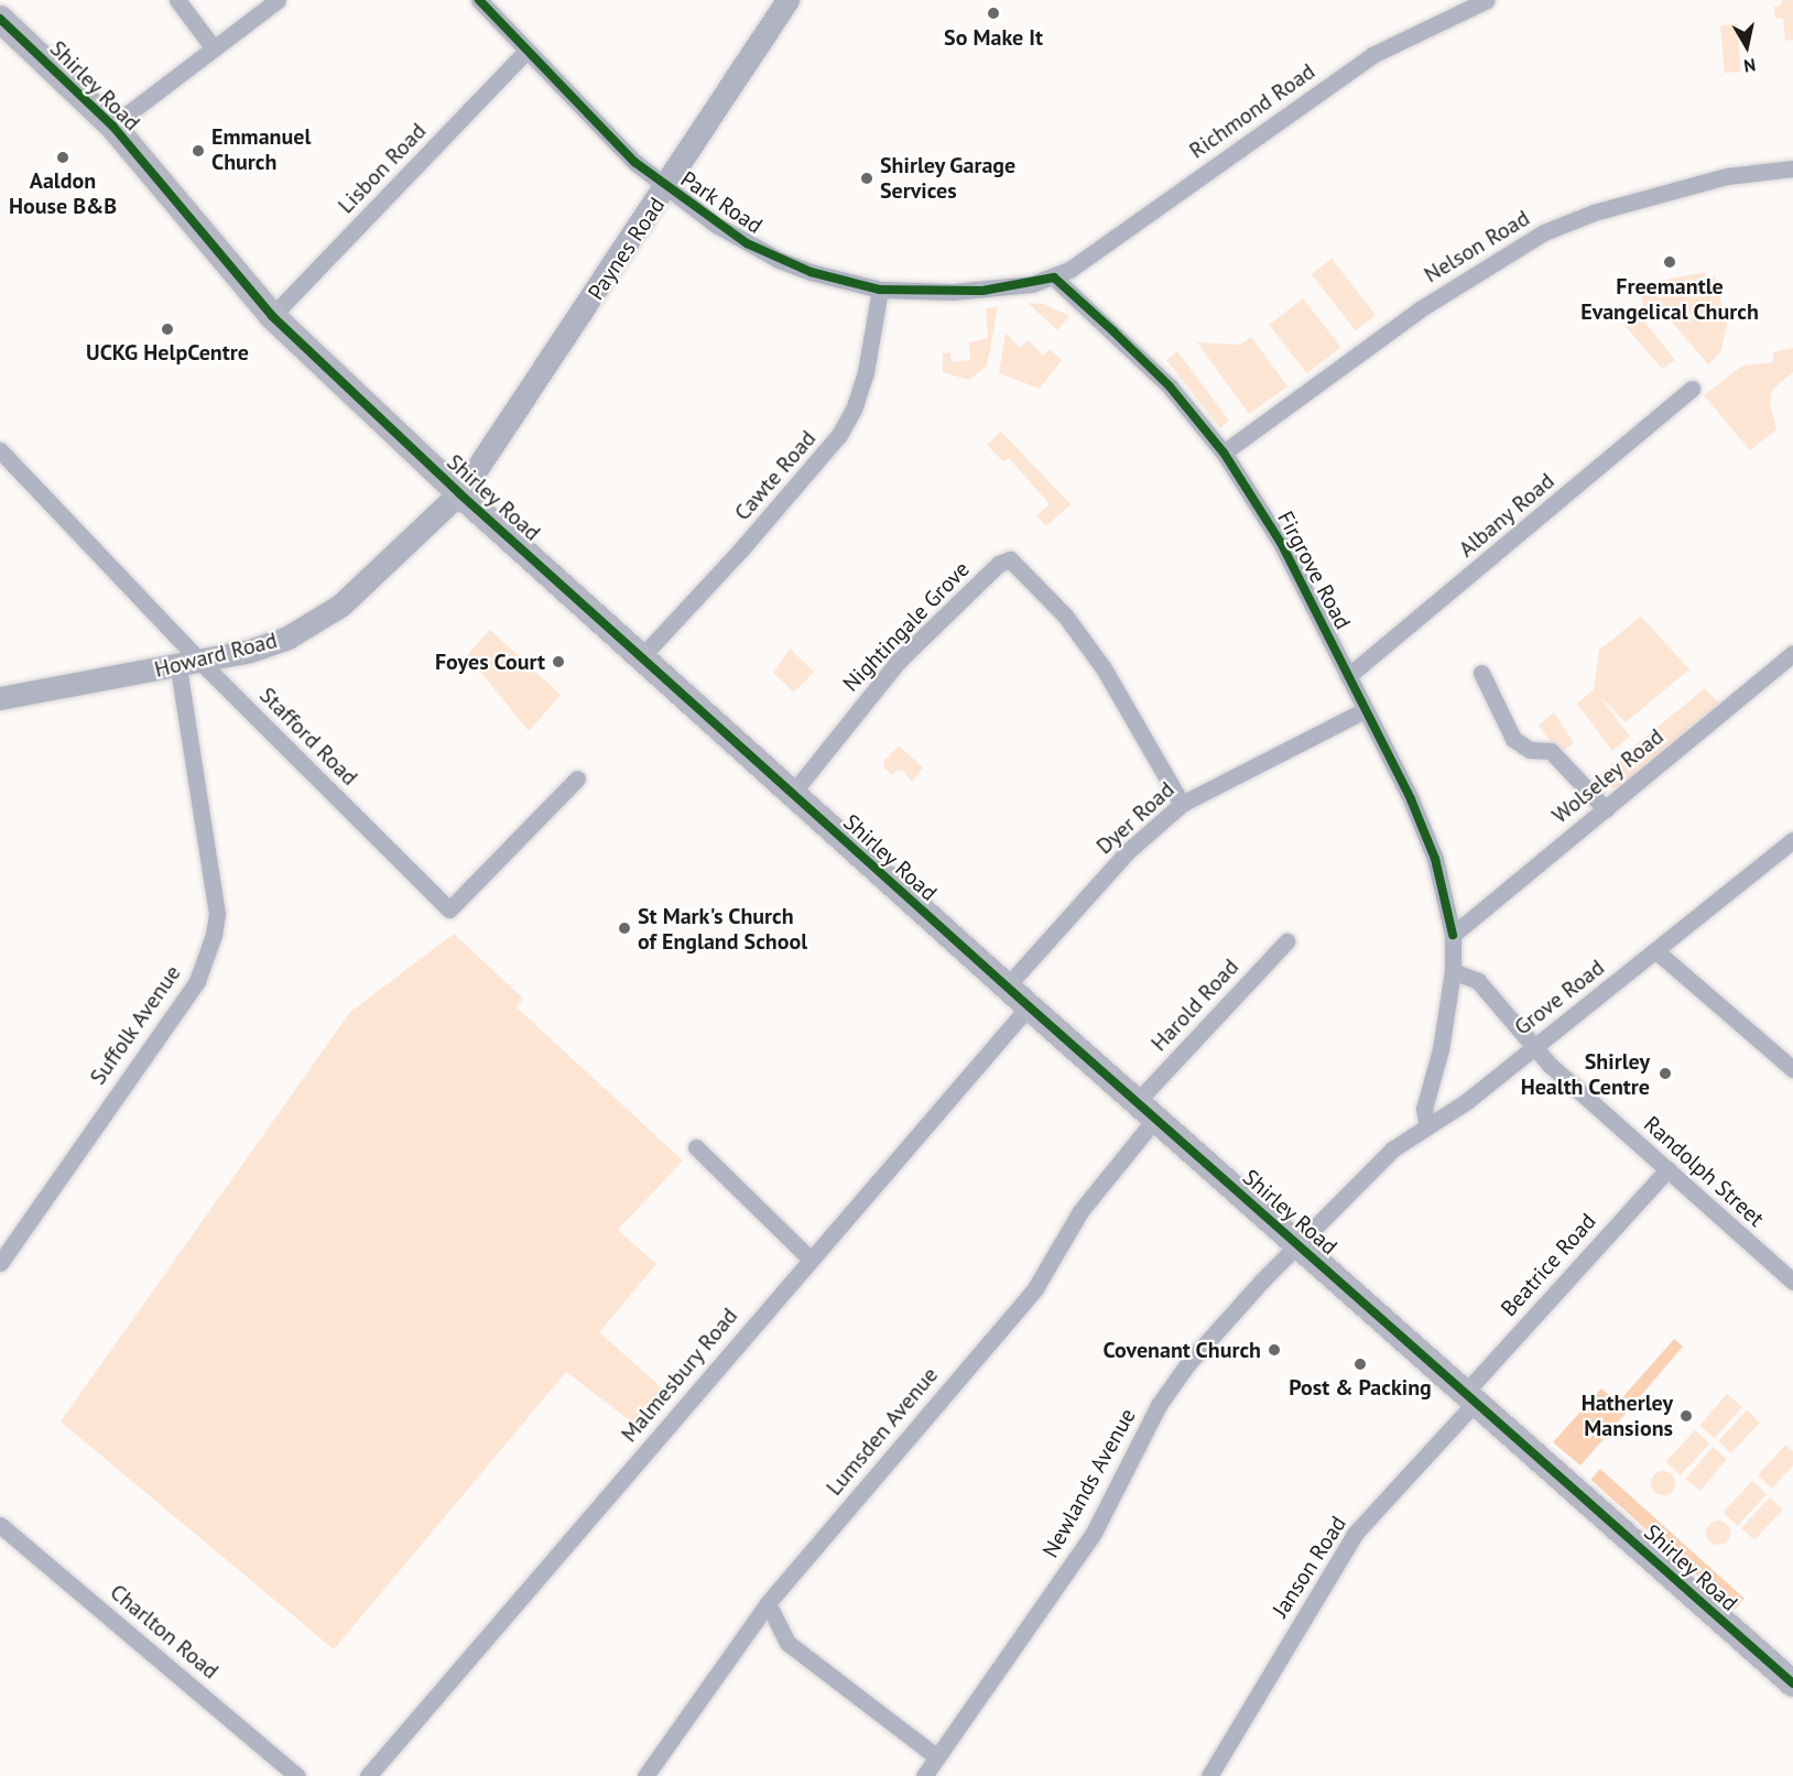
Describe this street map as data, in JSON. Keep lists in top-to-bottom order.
{
  "streets": {
    "main road": ["Shirley Road"],
    "street": [
      "Richmond Road",
      "Lisbon Road",
      "Park Road",
      "Nelson Road",
      "Paynes Road",
      "Cawte Road",
      "Albany Road",
      "Firgrove Road",
      "Nightingale Grove",
      "Howard Road",
      "Stafford Road",
      "Wolseley Road",
      "Dyer Road",
      "Grove Road",
      "Harold Road",
      "Suffolk Avenue",
      "Randolph Street",
      "Beatrice Road",
      "Malmesbury Road",
      "Lumsden Avenue",
      "Newlands Avenue",
      "Janson Road",
      "Charlton Road"
    ]
  },
  "crossings": [
    ["Shirley Road", "Lisbon Road"],
    ["Shirley Road", "Paynes Road"],
    ["Shirley Road", "Cawte Road"],
    ["Shirley Road", "Nightingale Grove"],
    ["Shirley Road", "Howard Road"],
    ["Shirley Road", "Dyer Road"],
    ["Shirley Road", "Grove Road"],
    ["Shirley Road", "Harold Road"],
    ["Shirley Road", "Beatrice Road"],
    ["Shirley Road", "Malmesbury Road"],
    ["Shirley Road", "Lumsden Avenue"],
    ["Shirley Road", "Newlands Avenue"],
    ["Shirley Road", "Janson Road"],
    ["Richmond Road", "Park Road"],
    ["Richmond Road", "Firgrove Road"],
    ["Lisbon Road", "Park Road"],
    ["Park Road", "Paynes Road"],
    ["Park Road", "Cawte Road"],
    ["Park Road", "Firgrove Road"],
    ["Nelson Road", "Firgrove Road"],
    ["Paynes Road", "Howard Road"],
    ["Albany Road", "Firgrove Road"],
    ["Firgrove Road", "Wolseley Road"],
    ["Firgrove Road", "Dyer Road"],
    ["Firgrove Road", "Grove Road"],
    ["Firgrove Road", "Randolph Street"],
    ["Nightingale Grove", "Dyer Road"],
    ["Howard Road", "Stafford Road"],
    ["Howard Road", "Suffolk Avenue"],
    ["Grove Road", "Randolph Street"],
    ["Grove Road", "Newlands Avenue"],
    ["Harold Road", "Lumsden Avenue"],
    ["Randolph Street", "Beatrice Road"],
    ["Beatrice Road", "Janson Road"]
  ],
  "places": [
    "So Make It",
    "Emmanuel Church",
    "Aaldon House B&B",
    "Shirley Garage Services",
    "Freemantle Evangelical Church",
    "UCKG HelpCentre",
    "Foyes Court",
    "St Mark's Church of England School",
    "Shirley Health Centre",
    "Covenant Church",
    "Post & Packing",
    "Hatherley Mansions"
  ],
  "north": "bottom"
}
